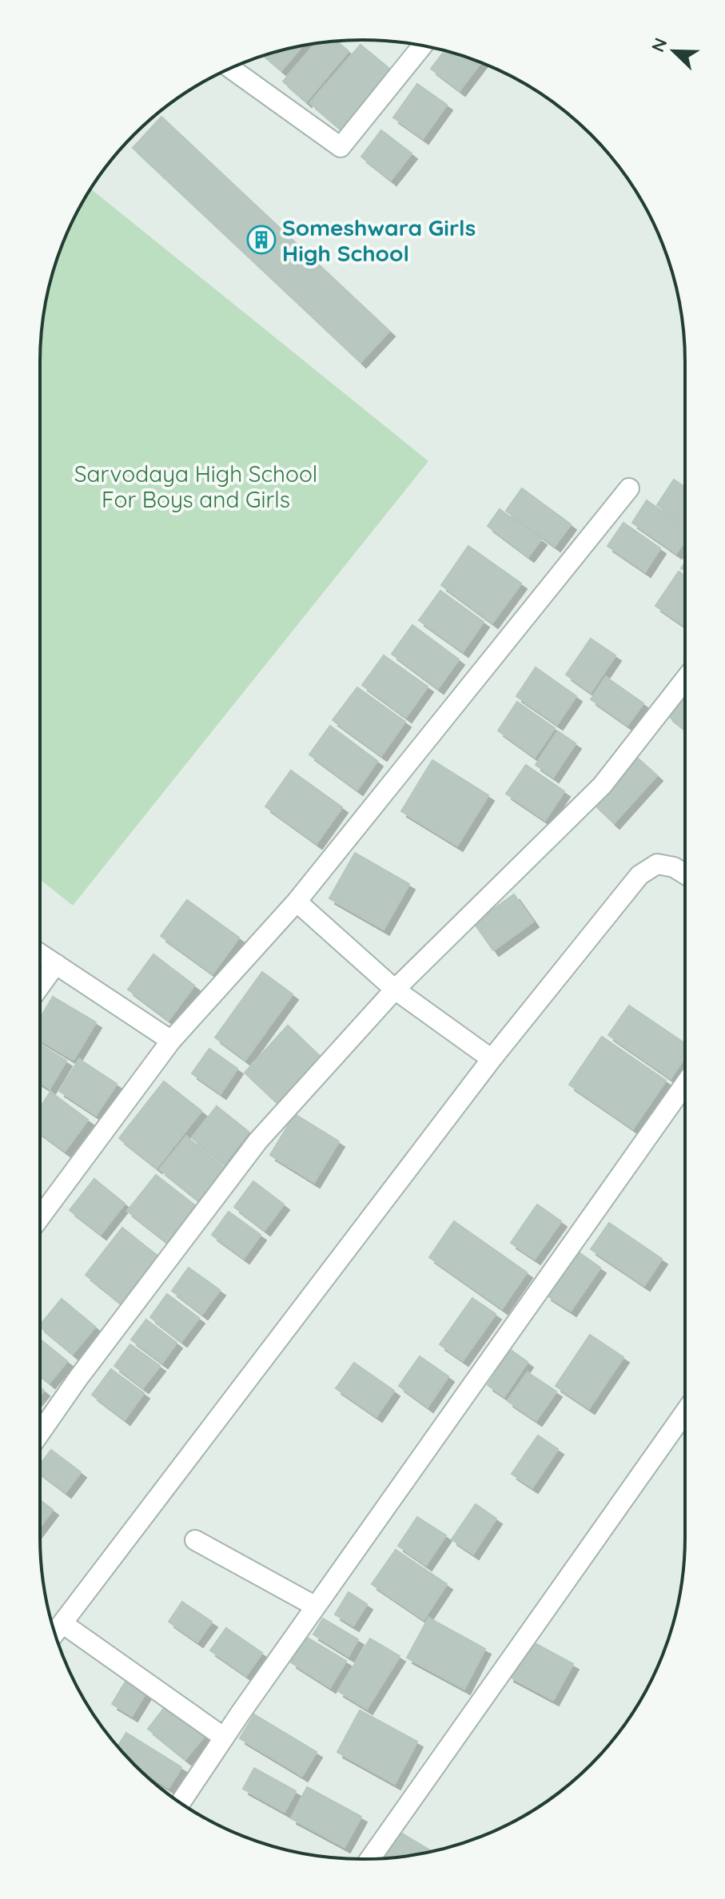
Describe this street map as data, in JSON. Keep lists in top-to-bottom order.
{
  "parks": ["Sarvodaya High School For Boys and Girls"],
  "places": {
    "building": ["Someshwara Girls High School"]
  },
  "north": "top left"
}
